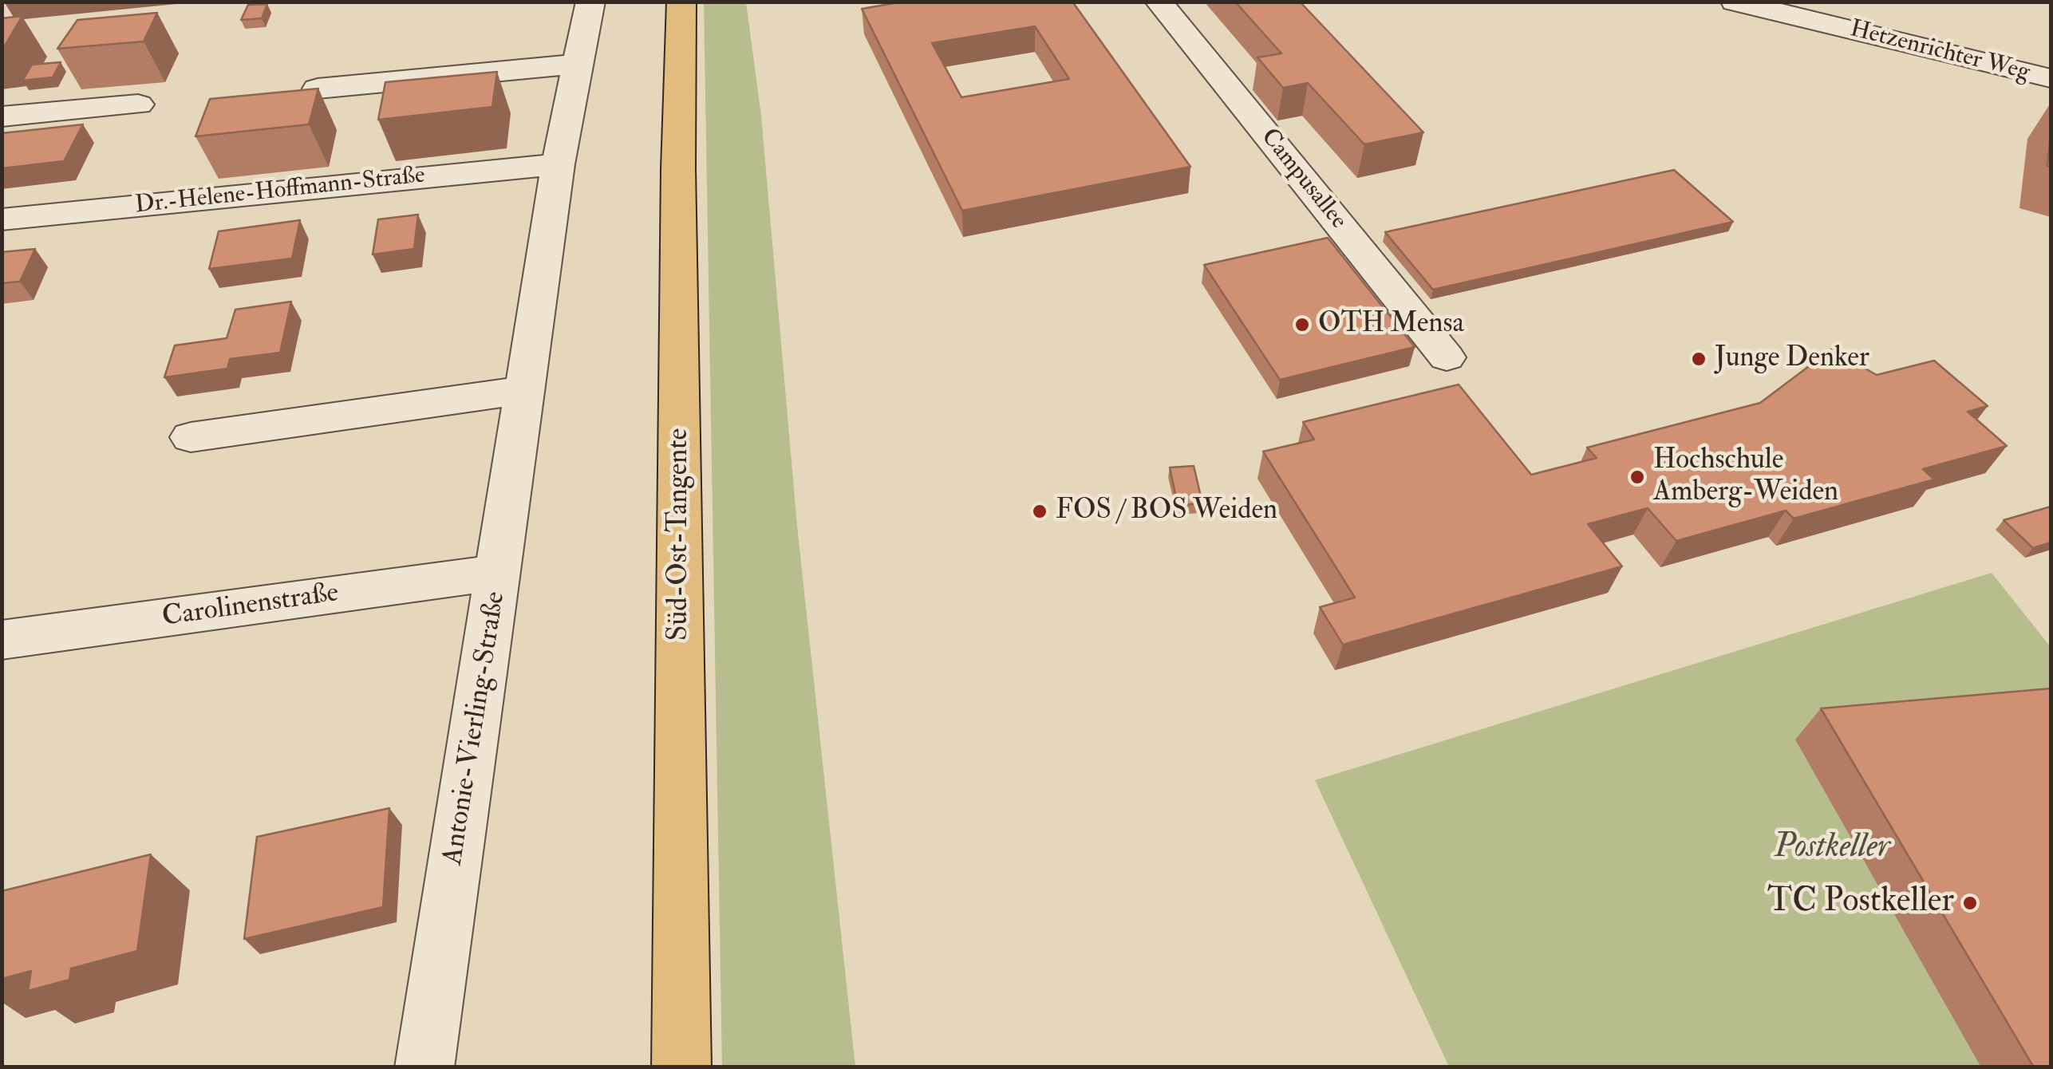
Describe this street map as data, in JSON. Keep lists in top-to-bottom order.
{
  "streets": {
    "main road": ["Süd-Ost-Tangente"],
    "street": [
      "Hetzenrichter Weg",
      "Campusallee",
      "Dr.-Helene-Hoffmann-Straße",
      "Carolinenstraße",
      "Antonie-Vierling-Straße"
    ]
  },
  "crossings": [
    ["Dr.-Helene-Hoffmann-Straße", "Antonie-Vierling-Straße"],
    ["Carolinenstraße", "Antonie-Vierling-Straße"]
  ],
  "parks": ["Postkeller"],
  "places": [
    "OTH Mensa",
    "Junge Denker",
    "Hochschule Amberg-Weiden",
    "FOS / BOS Weiden",
    "TC Postkeller"
  ]
}
